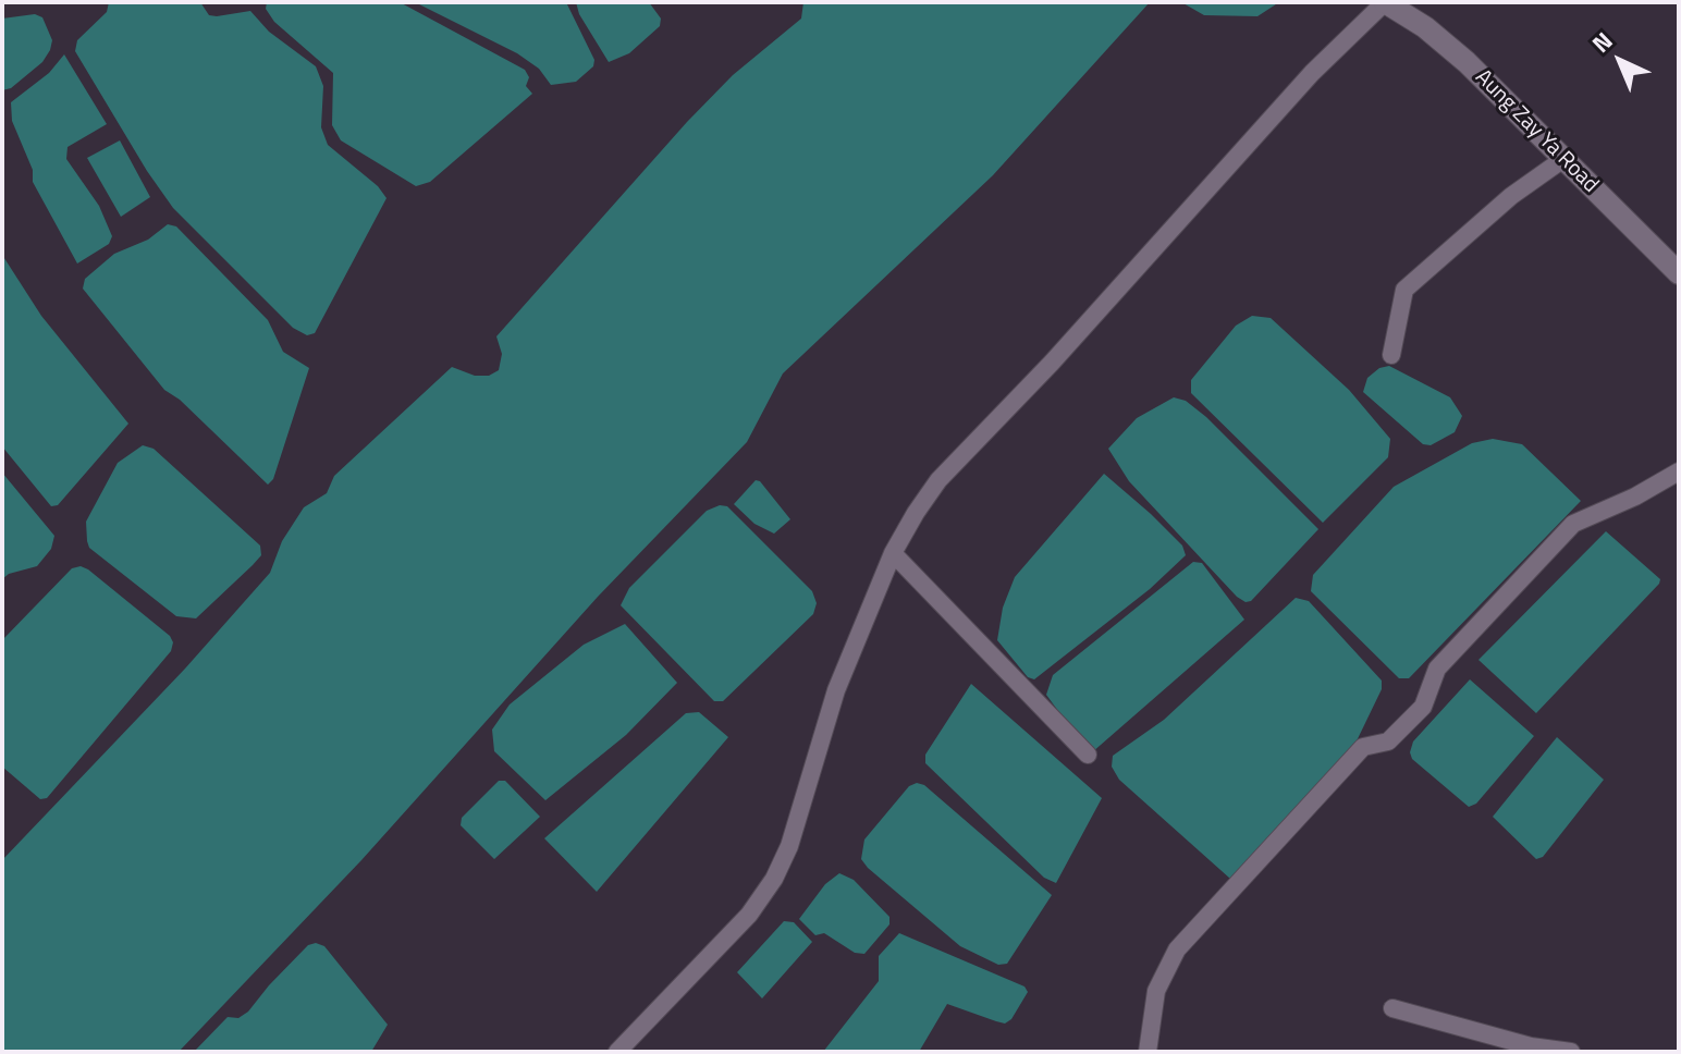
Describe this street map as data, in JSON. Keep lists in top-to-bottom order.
{
  "streets": {
    "street": ["Aung Zay Ya Road"]
  },
  "north": "top left"
}
